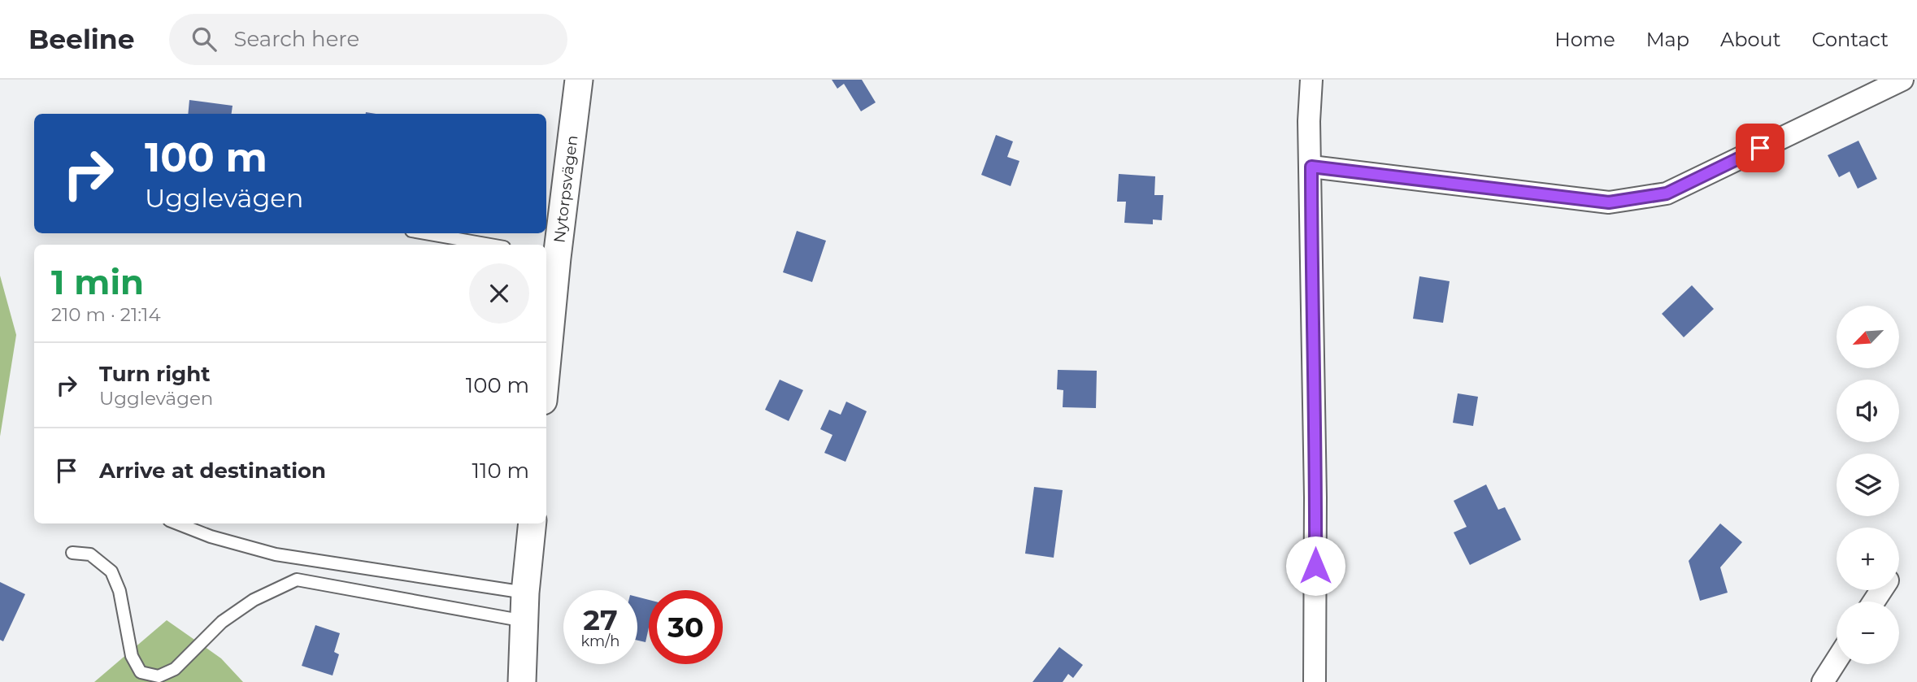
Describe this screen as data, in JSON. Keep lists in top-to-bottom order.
{
  "streets": {
    "street": ["Nytorpsvägen"]
  },
  "north": "bottom left",
  "page": {
    "header": "Beeline",
    "search": "Search here",
    "nav": [
      "Home",
      "Map",
      "About",
      "Contact"
    ],
    "turn": ["100 m", "Ugglevägen"],
    "heading": ["1 min", "210 m · 21:14"],
    "map_buttons": ["+", "−"],
    "list": [
      {
        "name": "Turn right",
        "note": "Ugglevägen",
        "value": "100 m"
      },
      {
        "name": "Arrive at destination",
        "value": "110 m"
      }
    ],
    "speed": "27 km/h",
    "limit": "30"
  }
}
